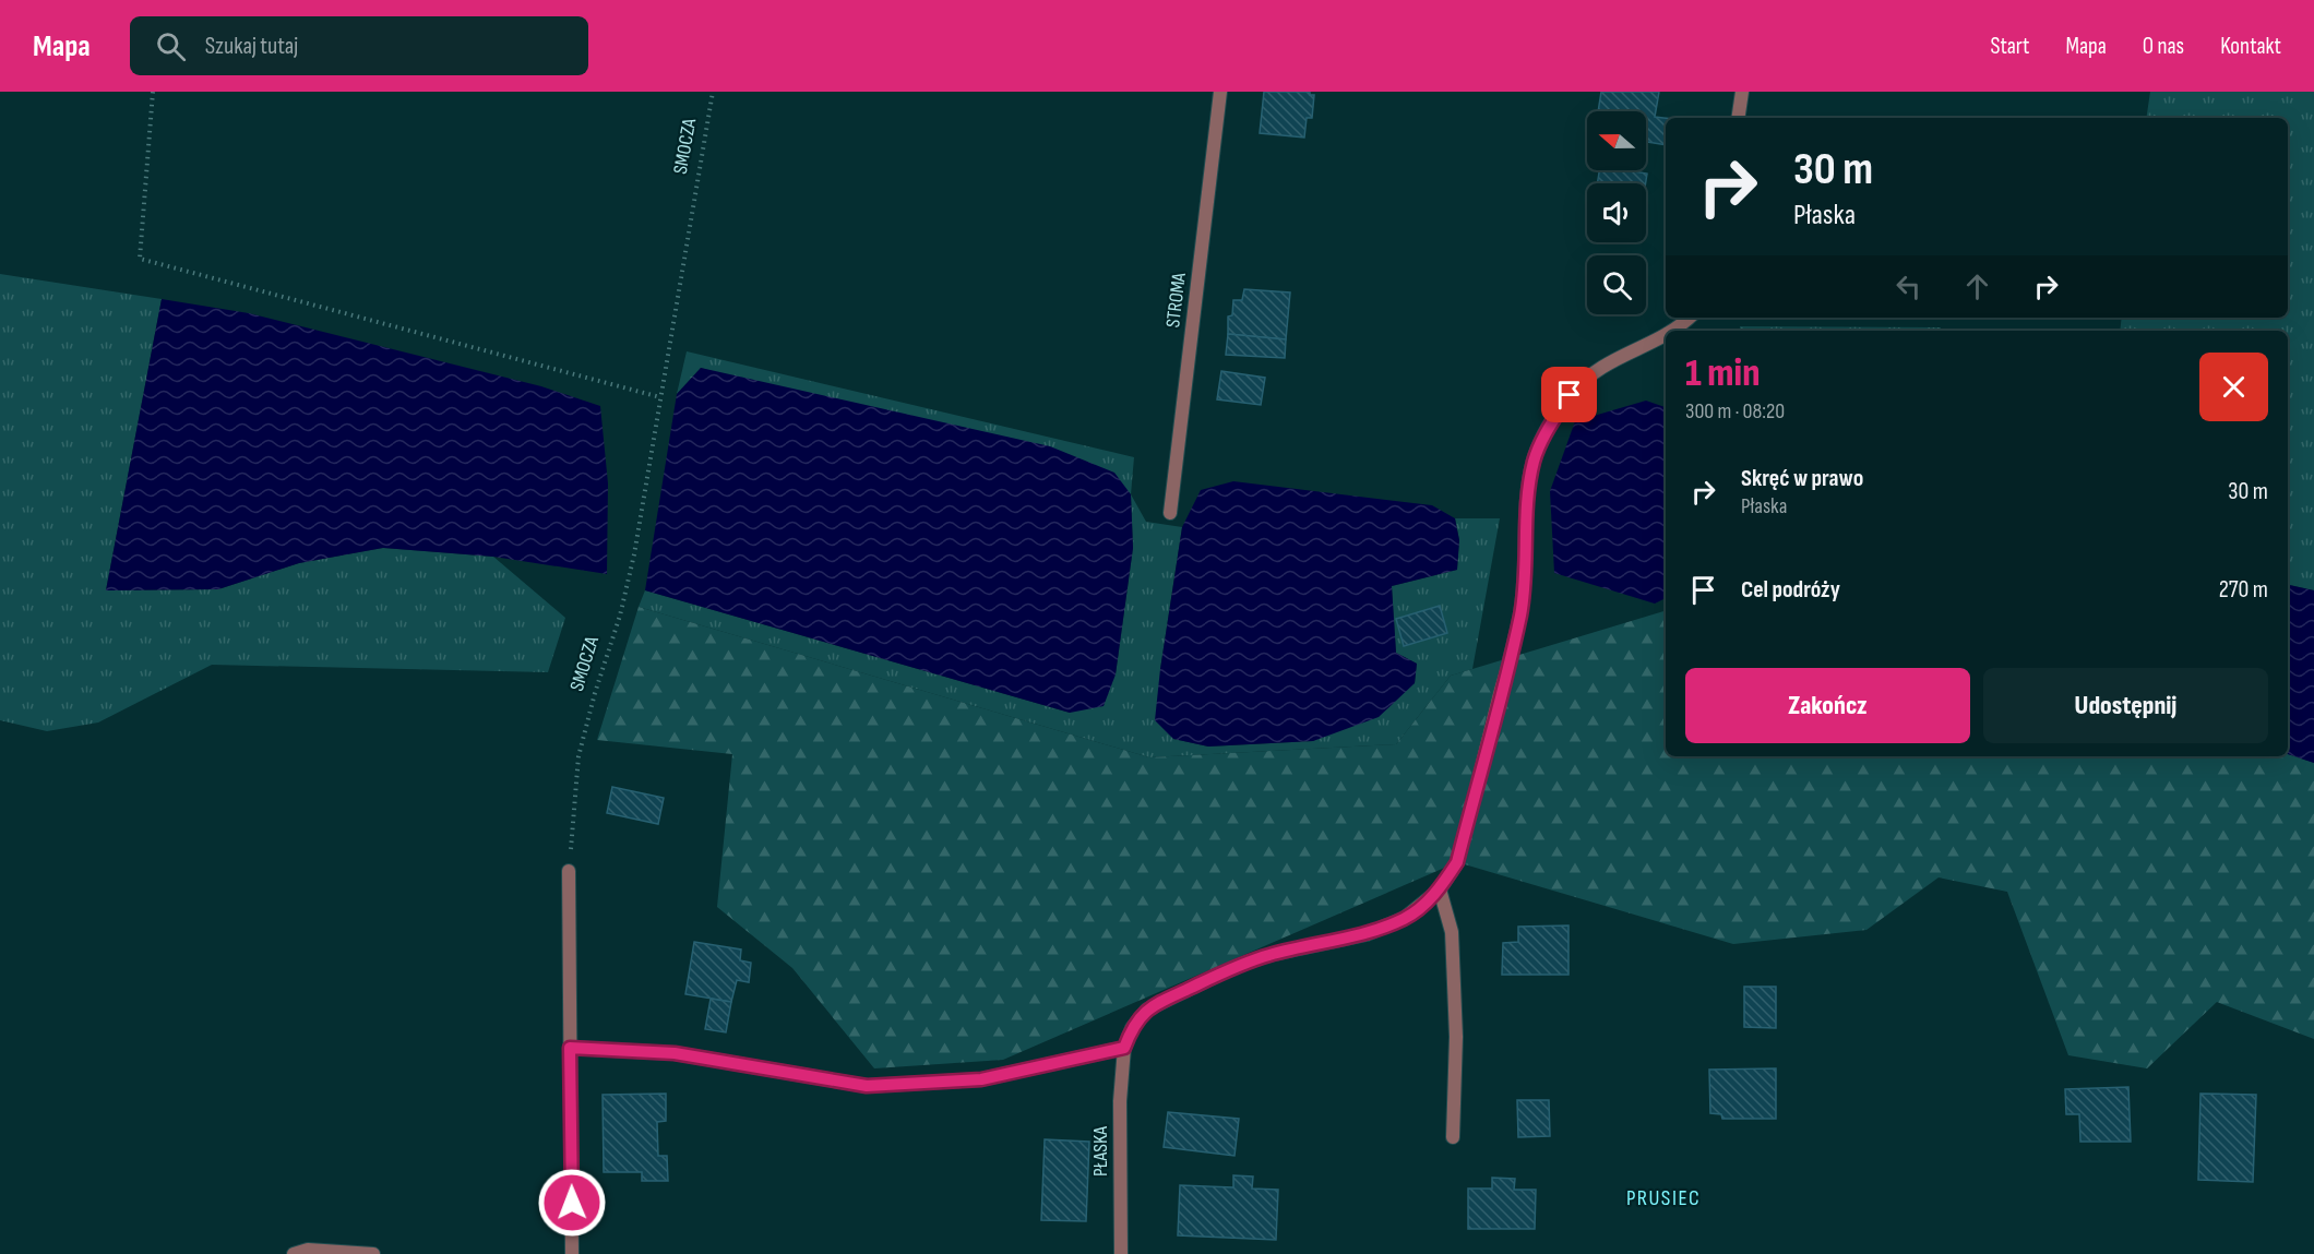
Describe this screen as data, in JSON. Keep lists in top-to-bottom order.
{
  "streets": {
    "street": ["STROMA", "PŁASKA"],
    "path": ["SMOCZA"]
  },
  "districts": ["PRUSIEC"],
  "north": "left",
  "page": {
    "header": "Mapa",
    "search": "Szukaj tutaj",
    "nav": [
      "Start",
      "Mapa",
      "O nas",
      "Kontakt"
    ],
    "turn": ["30 m", "Płaska"],
    "heading": ["1 min", "300 m · 08:20"],
    "list": [
      {
        "name": "Skręć w prawo",
        "note": "Płaska",
        "value": "30 m"
      },
      {
        "name": "Cel podróży",
        "value": "270 m"
      }
    ],
    "buttons": ["Zakończ", "Udostępnij"]
  }
}
